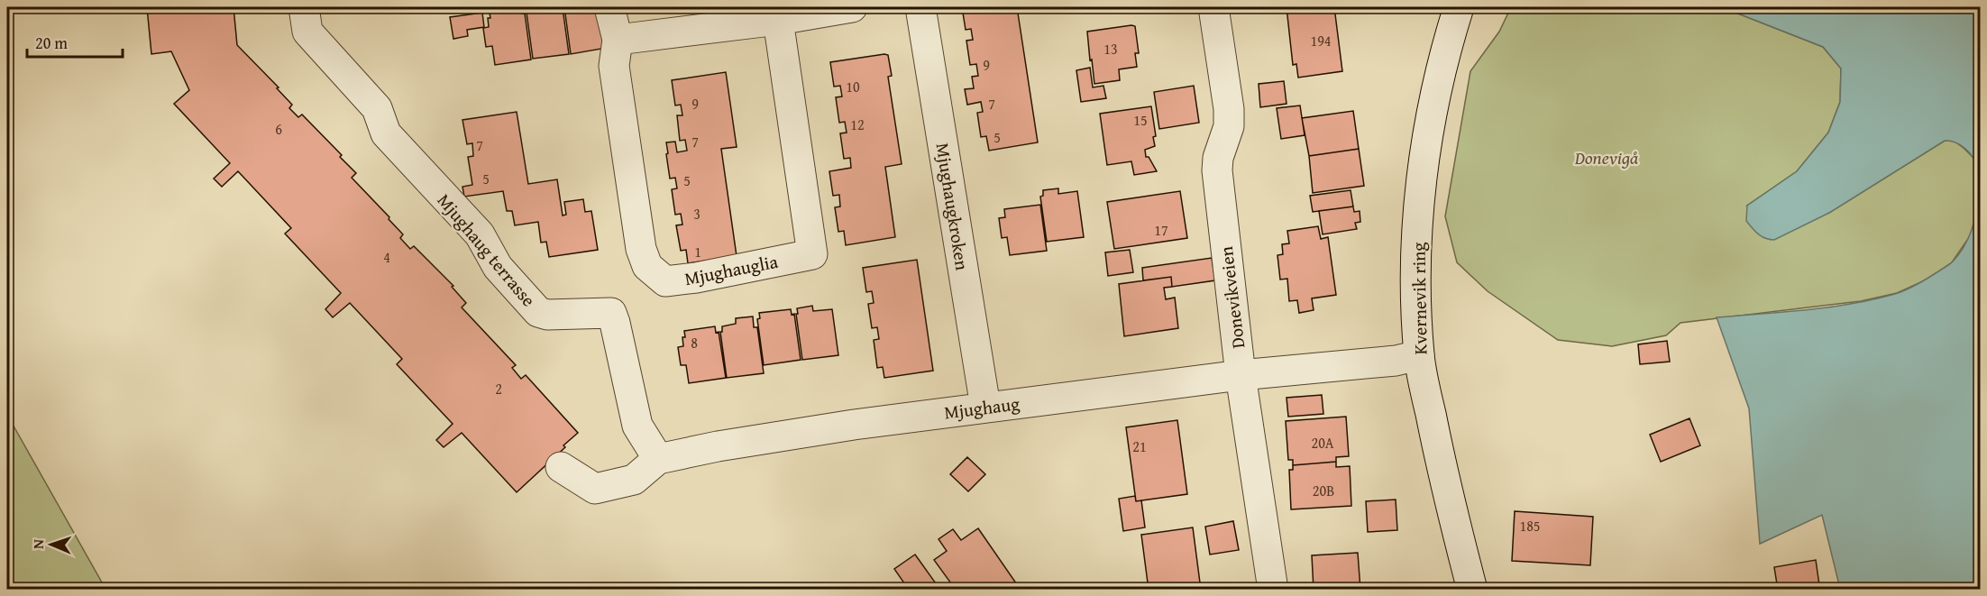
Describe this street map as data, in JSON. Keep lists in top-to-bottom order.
{
  "streets": {
    "street": [
      "Mjughaugkroken",
      "Mjughaug terrasse",
      "Mjughauglia",
      "Donevikveien",
      "Kvernevik ring",
      "Mjughaug"
    ]
  },
  "crossings": [
    ["Mjughaugkroken", "Mjughaug"],
    ["Mjughaug terrasse", "Mjughaug"],
    ["Donevikveien", "Mjughaug"],
    ["Kvernevik ring", "Mjughaug"]
  ],
  "parks": ["Donevigå"],
  "house_numbers": [
    "194",
    "13",
    "9",
    "10",
    "9",
    "7",
    "15",
    "12",
    "6",
    "5",
    "7",
    "7",
    "5",
    "5",
    "3",
    "17",
    "1",
    "4",
    "8",
    "2",
    "20A",
    "21",
    "20B",
    "185"
  ],
  "scale_bar": "20 m",
  "north": "left"
}
